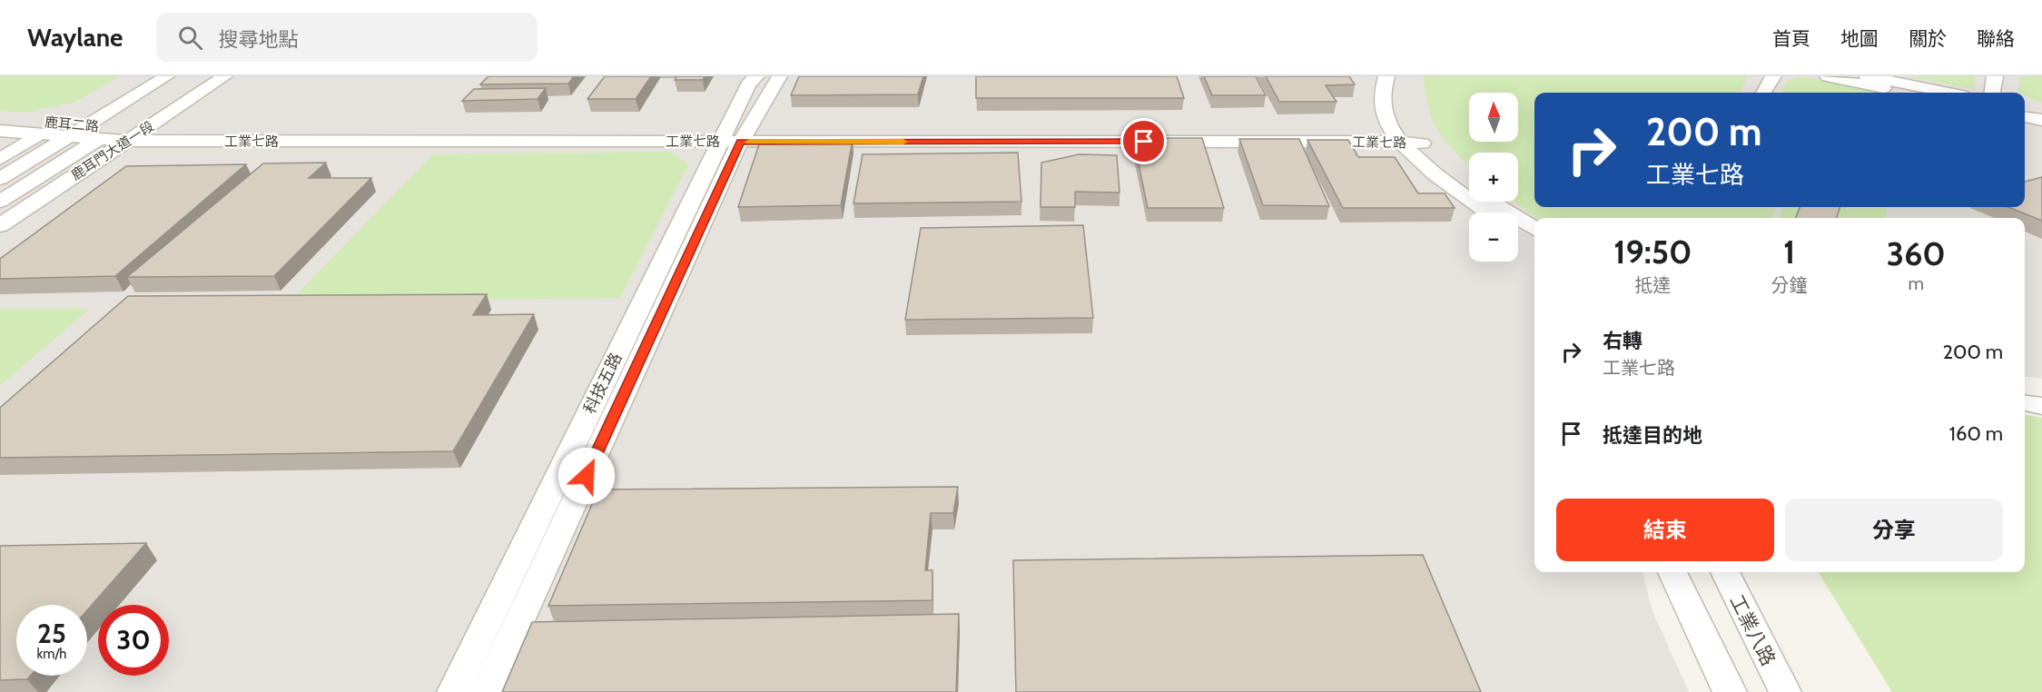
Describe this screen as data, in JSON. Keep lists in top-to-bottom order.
{
  "streets": {
    "street": [
      "鹿耳二路",
      "工業七路",
      "鹿耳門大道一段",
      "科技五路",
      "工業八路"
    ]
  },
  "crossings": [
    ["鹿耳二路", "鹿耳門大道一段"],
    ["工業七路", "鹿耳門大道一段"],
    ["工業七路", "科技五路"]
  ],
  "north": "top",
  "page": {
    "header": "Waylane",
    "search": "搜尋地點",
    "nav": [
      "首頁",
      "地圖",
      "關於",
      "聯絡"
    ],
    "map_buttons": ["+", "−"],
    "turn": ["200 m", "工業七路"],
    "eta": [
      "19:50",
      "抵達",
      "1",
      "分鐘",
      "360",
      "m"
    ],
    "list": [
      {
        "name": "右轉",
        "note": "工業七路",
        "value": "200 m"
      },
      {
        "name": "抵達目的地",
        "value": "160 m"
      }
    ],
    "buttons": ["結束", "分享"],
    "speed": "25 km/h",
    "limit": "30"
  }
}
